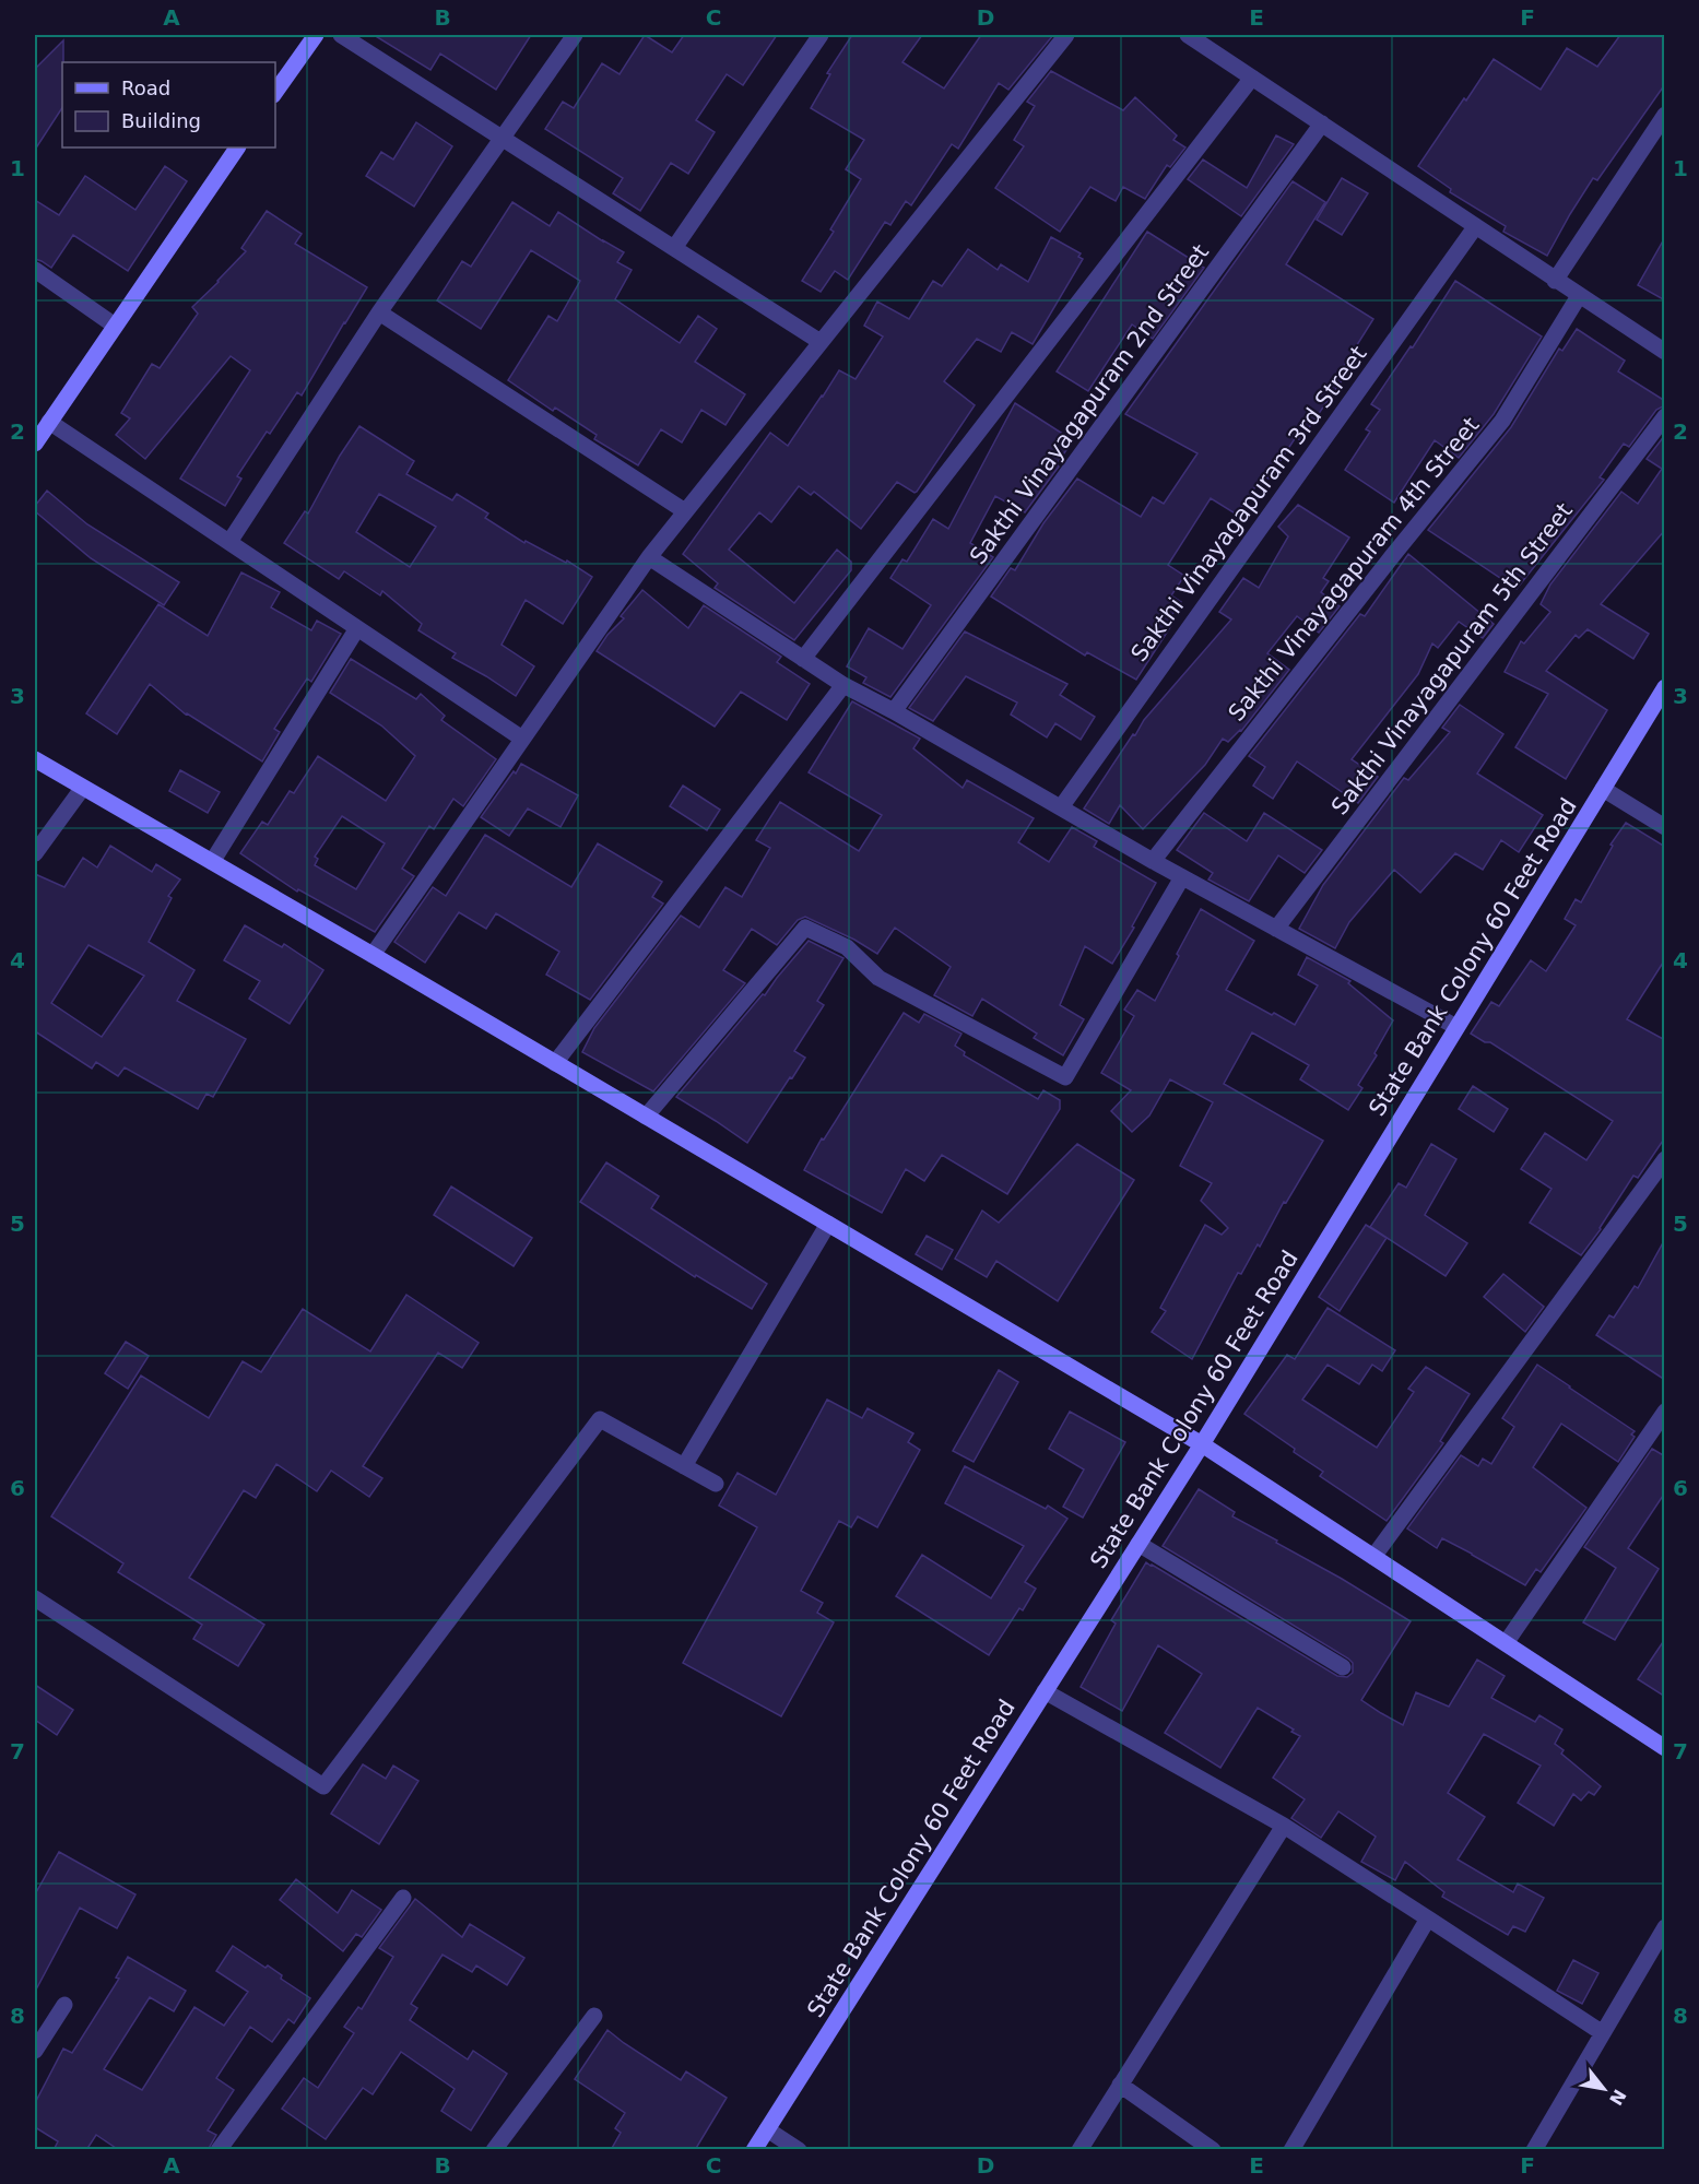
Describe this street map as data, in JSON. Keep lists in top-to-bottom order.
{
  "streets": {
    "street": [
      "Sakthi Vinayagapuram 2nd Street",
      "Sakthi Vinayagapuram 3rd Street",
      "Sakthi Vinayagapuram 4th Street",
      "Sakthi Vinayagapuram 5th Street",
      "State Bank Colony 60 Feet Road"
    ]
  },
  "legend": ["Road", "Building"],
  "north": "bottom right",
  "grid": {
    "columns": [
      "A",
      "B",
      "C",
      "D",
      "E",
      "F"
    ],
    "rows": [
      "1",
      "2",
      "3",
      "4",
      "5",
      "6",
      "7",
      "8"
    ]
  }
}
